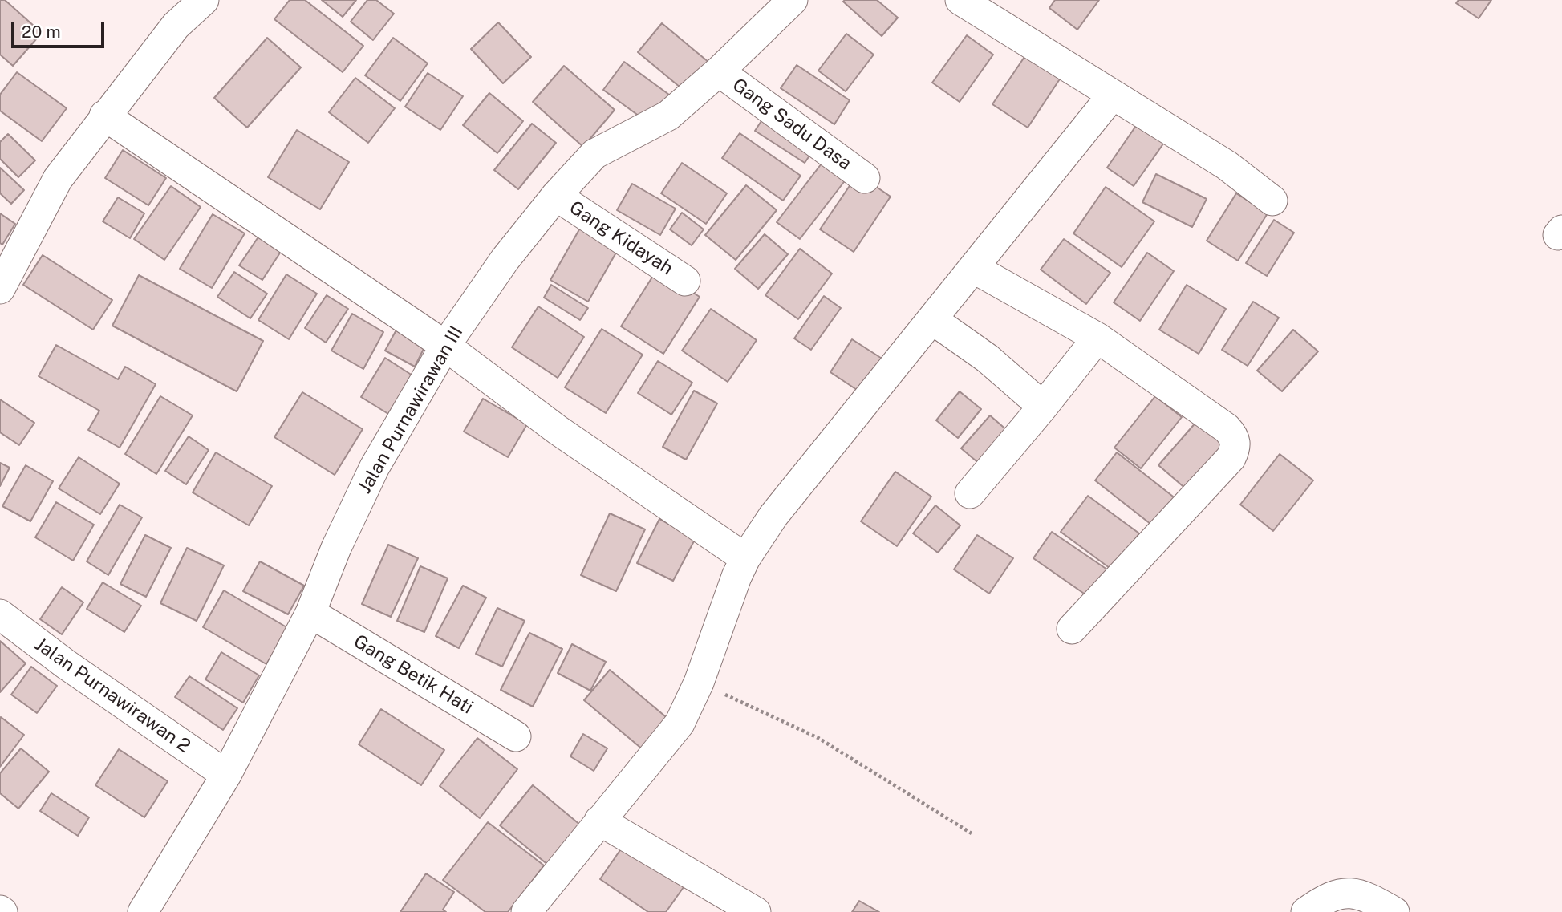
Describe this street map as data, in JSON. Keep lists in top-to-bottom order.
{
  "streets": {
    "street": [
      "Gang Sadu Dasa",
      "Gang Kidayah",
      "Jalan Purnawirawan III",
      "Gang Betik Hati",
      "Jalan Purnawirawan 2"
    ]
  },
  "crossings": [
    ["Gang Sadu Dasa", "Jalan Purnawirawan III"],
    ["Gang Kidayah", "Jalan Purnawirawan III"],
    ["Jalan Purnawirawan III", "Gang Betik Hati"],
    ["Jalan Purnawirawan III", "Jalan Purnawirawan 2"]
  ],
  "scale_bar": "20 m"
}
